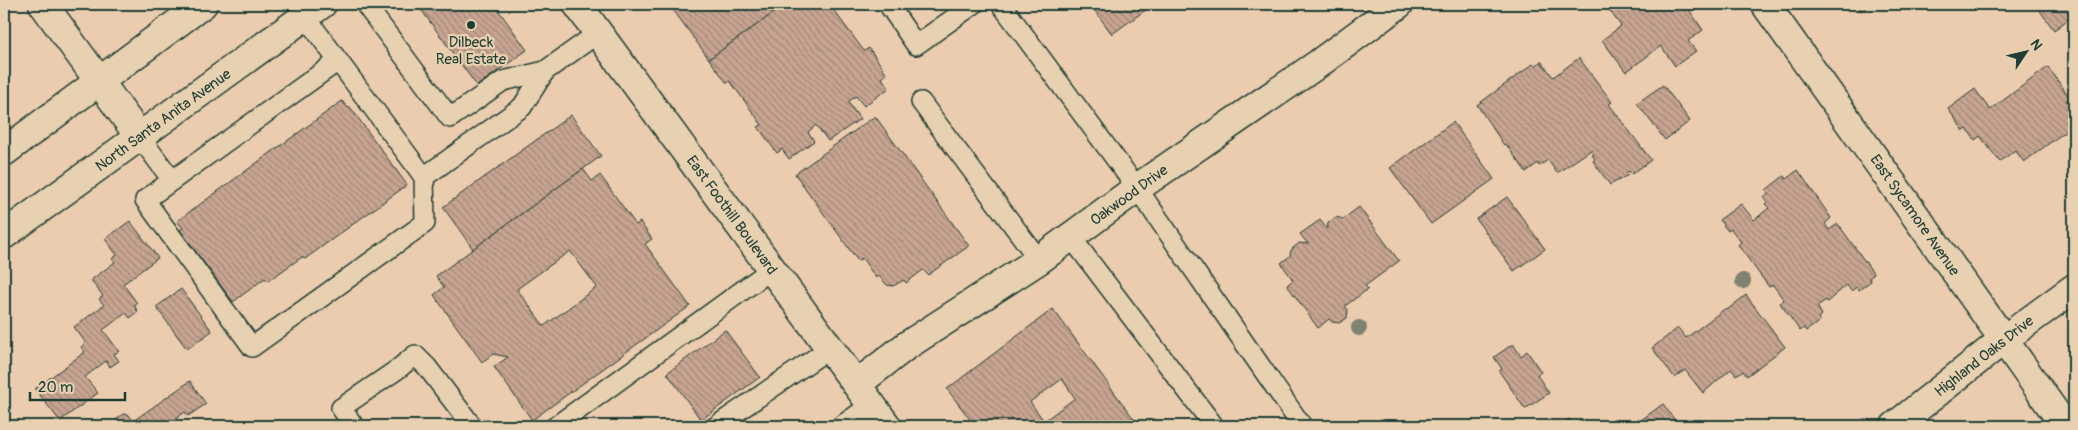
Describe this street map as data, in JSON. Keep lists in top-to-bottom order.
{
  "streets": {
    "street": [
      "North Santa Anita Avenue",
      "Oakwood Drive",
      "East Foothill Boulevard",
      "East Sycamore Avenue",
      "Highland Oaks Drive"
    ]
  },
  "crossings": [
    ["Oakwood Drive", "East Foothill Boulevard"],
    ["East Sycamore Avenue", "Highland Oaks Drive"]
  ],
  "places": ["Dilbeck Real Estate"],
  "scale_bar": "20 m",
  "north": "top right"
}
